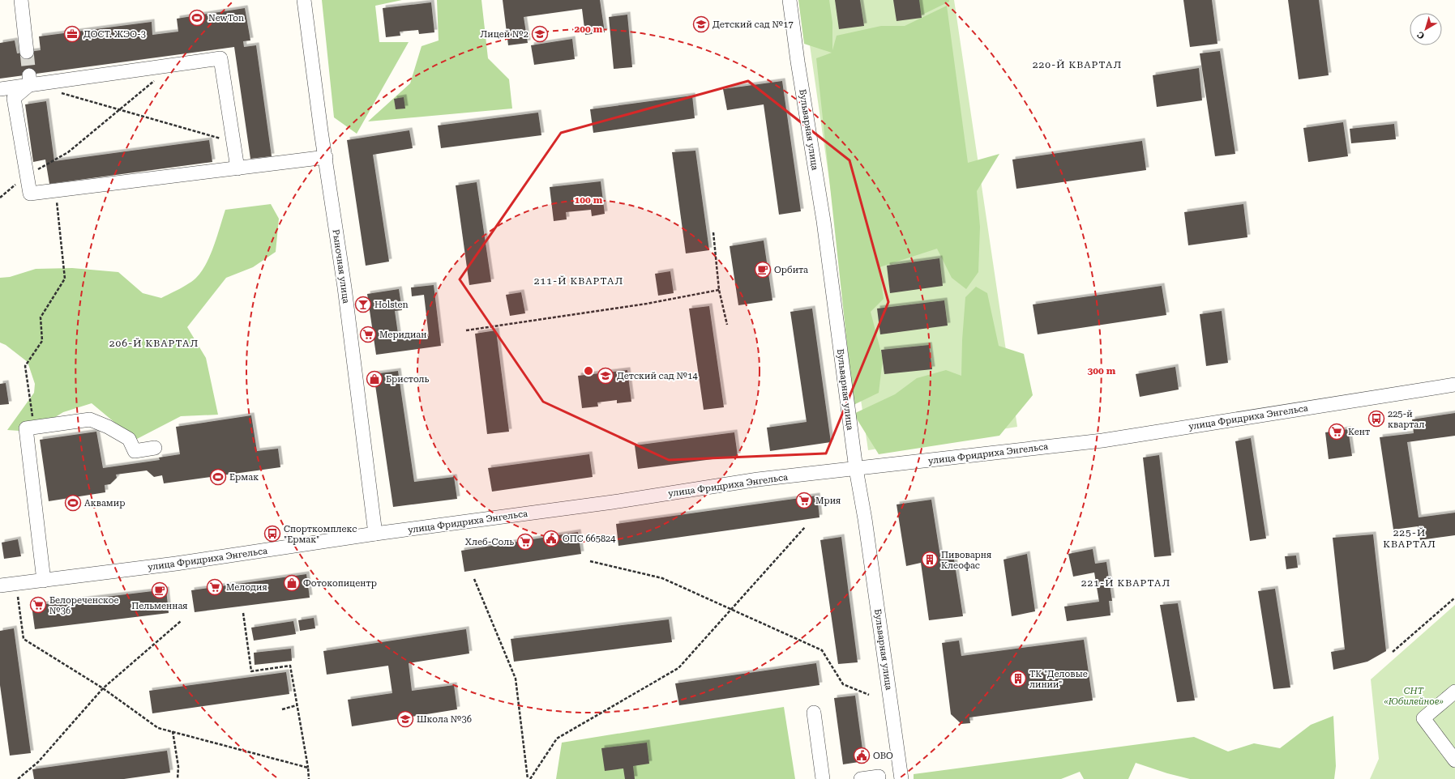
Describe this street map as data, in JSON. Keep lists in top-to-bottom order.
{
  "streets": {
    "street": ["Бульварная улица", "Рыночная улица", "улица Фридриха Энгельса"]
  },
  "crossings": [
    ["Бульварная улица", "улица Фридриха Энгельса"],
    ["Рыночная улица", "улица Фридриха Энгельса"]
  ],
  "districts": [
    "220-Й КВАРТАЛ",
    "211-Й КВАРТАЛ",
    "206-Й КВАРТАЛ",
    "225-Й КВАРТАЛ",
    "221-Й КВАРТАЛ"
  ],
  "parks": ["СНТ «Юбилейное»"],
  "places": {
    "sports": ["NewTon", "Ермак", "Аквамир"],
    "school or university": [
      "Детский сад №17",
      "Лицей №2",
      "Детский сад №14",
      "Школа №36"
    ],
    "office": ["ДОСТ. ЖЭО-3"],
    "cafe": ["Орбита", "Пельменная"],
    "bar": ["Holsten"],
    "supermarket": [
      "Меридиан",
      "Кент",
      "Мрия",
      "Хлеб-Соль",
      "Мелодия",
      "Белореченское №36"
    ],
    "shop": ["Бристоль", "Фотокопицентр"],
    "bus stop": ["225-й квартал", "Спорткомплекс \"Ермак\""],
    "public building": ["ОПС 665824", "ОВО"],
    "building": ["Пивоварня Клеофас", "ТК \"Деловые линии\""]
  },
  "north": "bottom left",
  "rings": ["200 m", "100 m", "300 m"]
}
